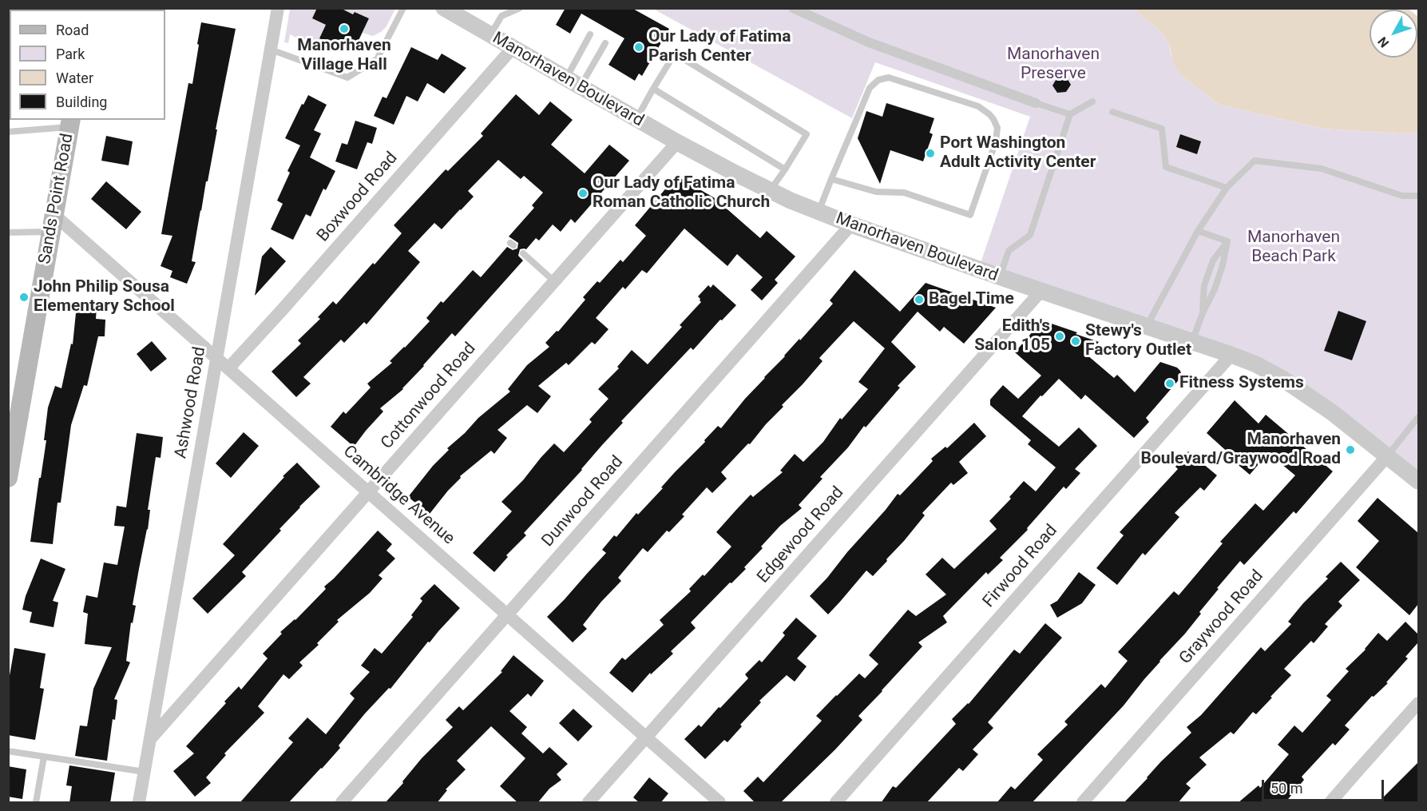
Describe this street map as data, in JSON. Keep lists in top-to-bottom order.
{
  "streets": {
    "main road": ["Sands Point Road"],
    "street": [
      "Manorhaven Boulevard",
      "Boxwood Road",
      "Cottonwood Road",
      "Ashwood Road",
      "Cambridge Avenue",
      "Dunwood Road",
      "Edgewood Road",
      "Firwood Road",
      "Graywood Road"
    ]
  },
  "crossings": [
    ["Manorhaven Boulevard", "Boxwood Road"],
    ["Manorhaven Boulevard", "Cottonwood Road"],
    ["Manorhaven Boulevard", "Dunwood Road"],
    ["Manorhaven Boulevard", "Edgewood Road"],
    ["Manorhaven Boulevard", "Firwood Road"],
    ["Manorhaven Boulevard", "Graywood Road"],
    ["Boxwood Road", "Cambridge Avenue"],
    ["Sands Point Road", "Cambridge Avenue"],
    ["Cottonwood Road", "Ashwood Road"],
    ["Cottonwood Road", "Cambridge Avenue"],
    ["Ashwood Road", "Cambridge Avenue"],
    ["Cambridge Avenue", "Dunwood Road"],
    ["Cambridge Avenue", "Edgewood Road"]
  ],
  "parks": ["Manorhaven Preserve", "Manorhaven Beach Park"],
  "places": [
    "Manorhaven Village Hall",
    "Our Lady of Fatima Parish Center",
    "Port Washington Adult Activity Center",
    "Our Lady of Fatima Roman Catholic Church",
    "John Philip Sousa Elementary School",
    "Bagel Time",
    "Edith's Salon 105",
    "Stewy's Factory Outlet",
    "Fitness Systems",
    "Manorhaven Boulevard/Graywood Road"
  ],
  "legend": [
    "Road",
    "Park",
    "Water",
    "Building"
  ],
  "scale_bar": "50 m",
  "north": "bottom left"
}
